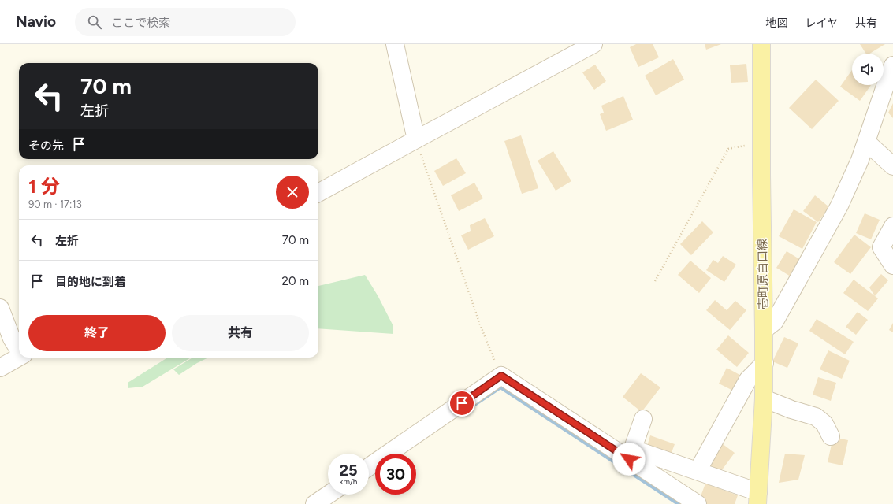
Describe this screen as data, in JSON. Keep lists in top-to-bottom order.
{
  "streets": {
    "main road": ["壱町原白口線"]
  },
  "page": {
    "header": "Navio",
    "search": "ここで検索",
    "nav": ["地図", "レイヤ", "共有"],
    "turn": ["70 m", "左折"],
    "then": "その先",
    "heading": ["1 分", "90 m · 17:13"],
    "list": [
      {
        "name": "左折",
        "value": "70 m"
      },
      {
        "name": "目的地に到着",
        "value": "20 m"
      }
    ],
    "buttons": ["終了", "共有"],
    "speed": "25 km/h",
    "limit": "30"
  }
}
